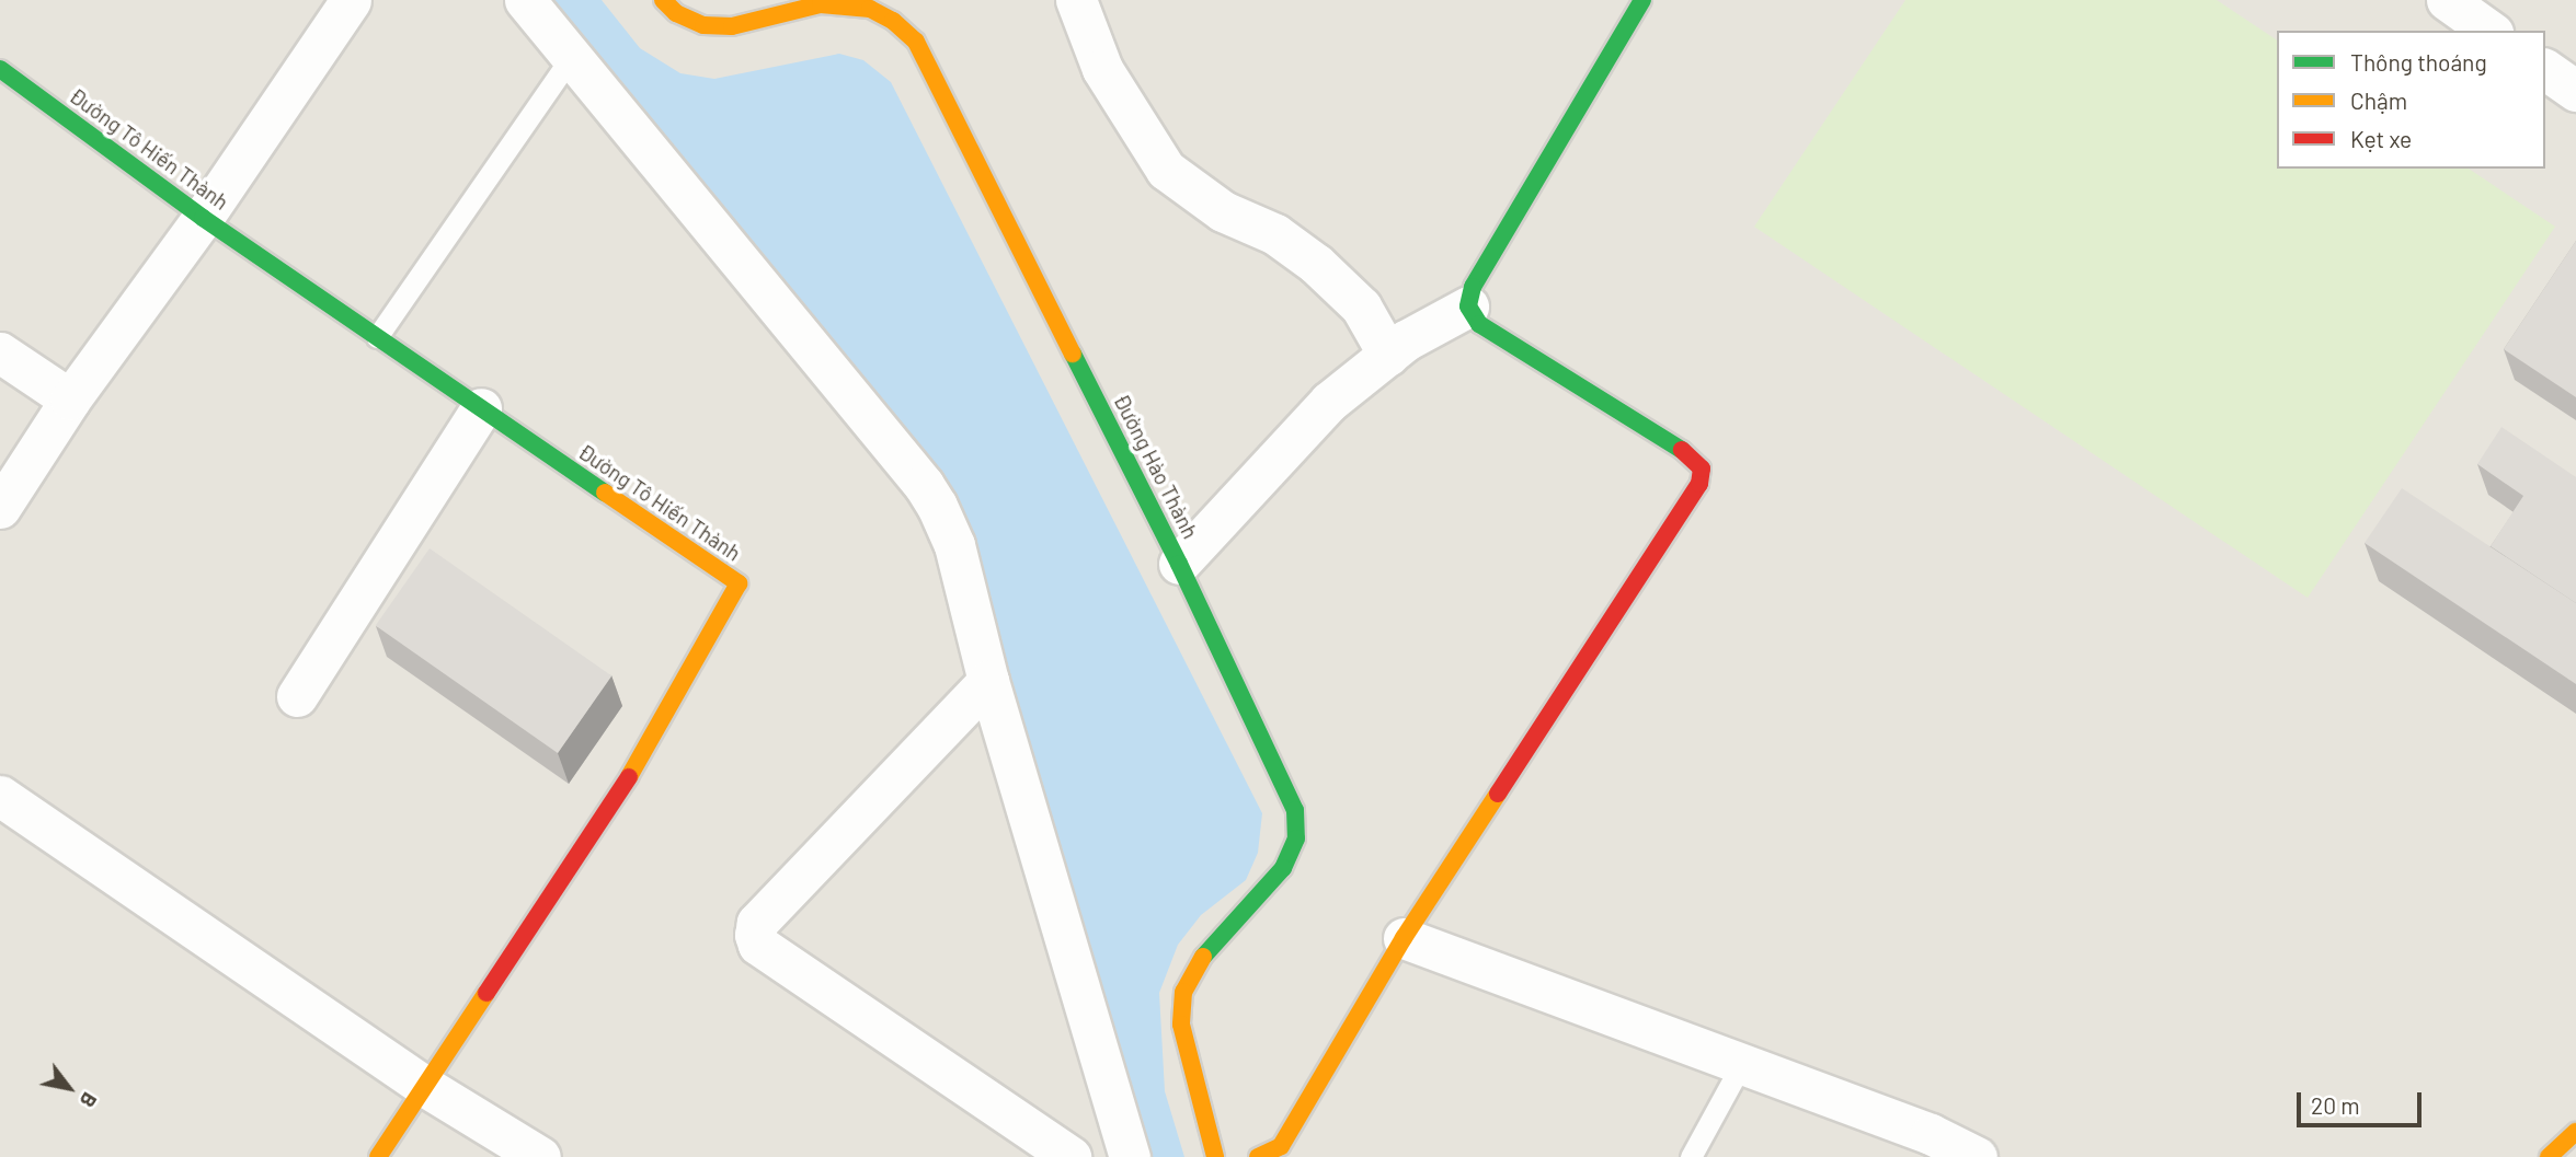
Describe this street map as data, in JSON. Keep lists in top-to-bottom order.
{
  "streets": {
    "street": ["Đường Tô Hiến Thành", "Đường Hào Thành"]
  },
  "legend": ["Thông thoáng", "Chậm", "Kẹt xe"],
  "scale_bar": "20 m",
  "north": "bottom right"
}
